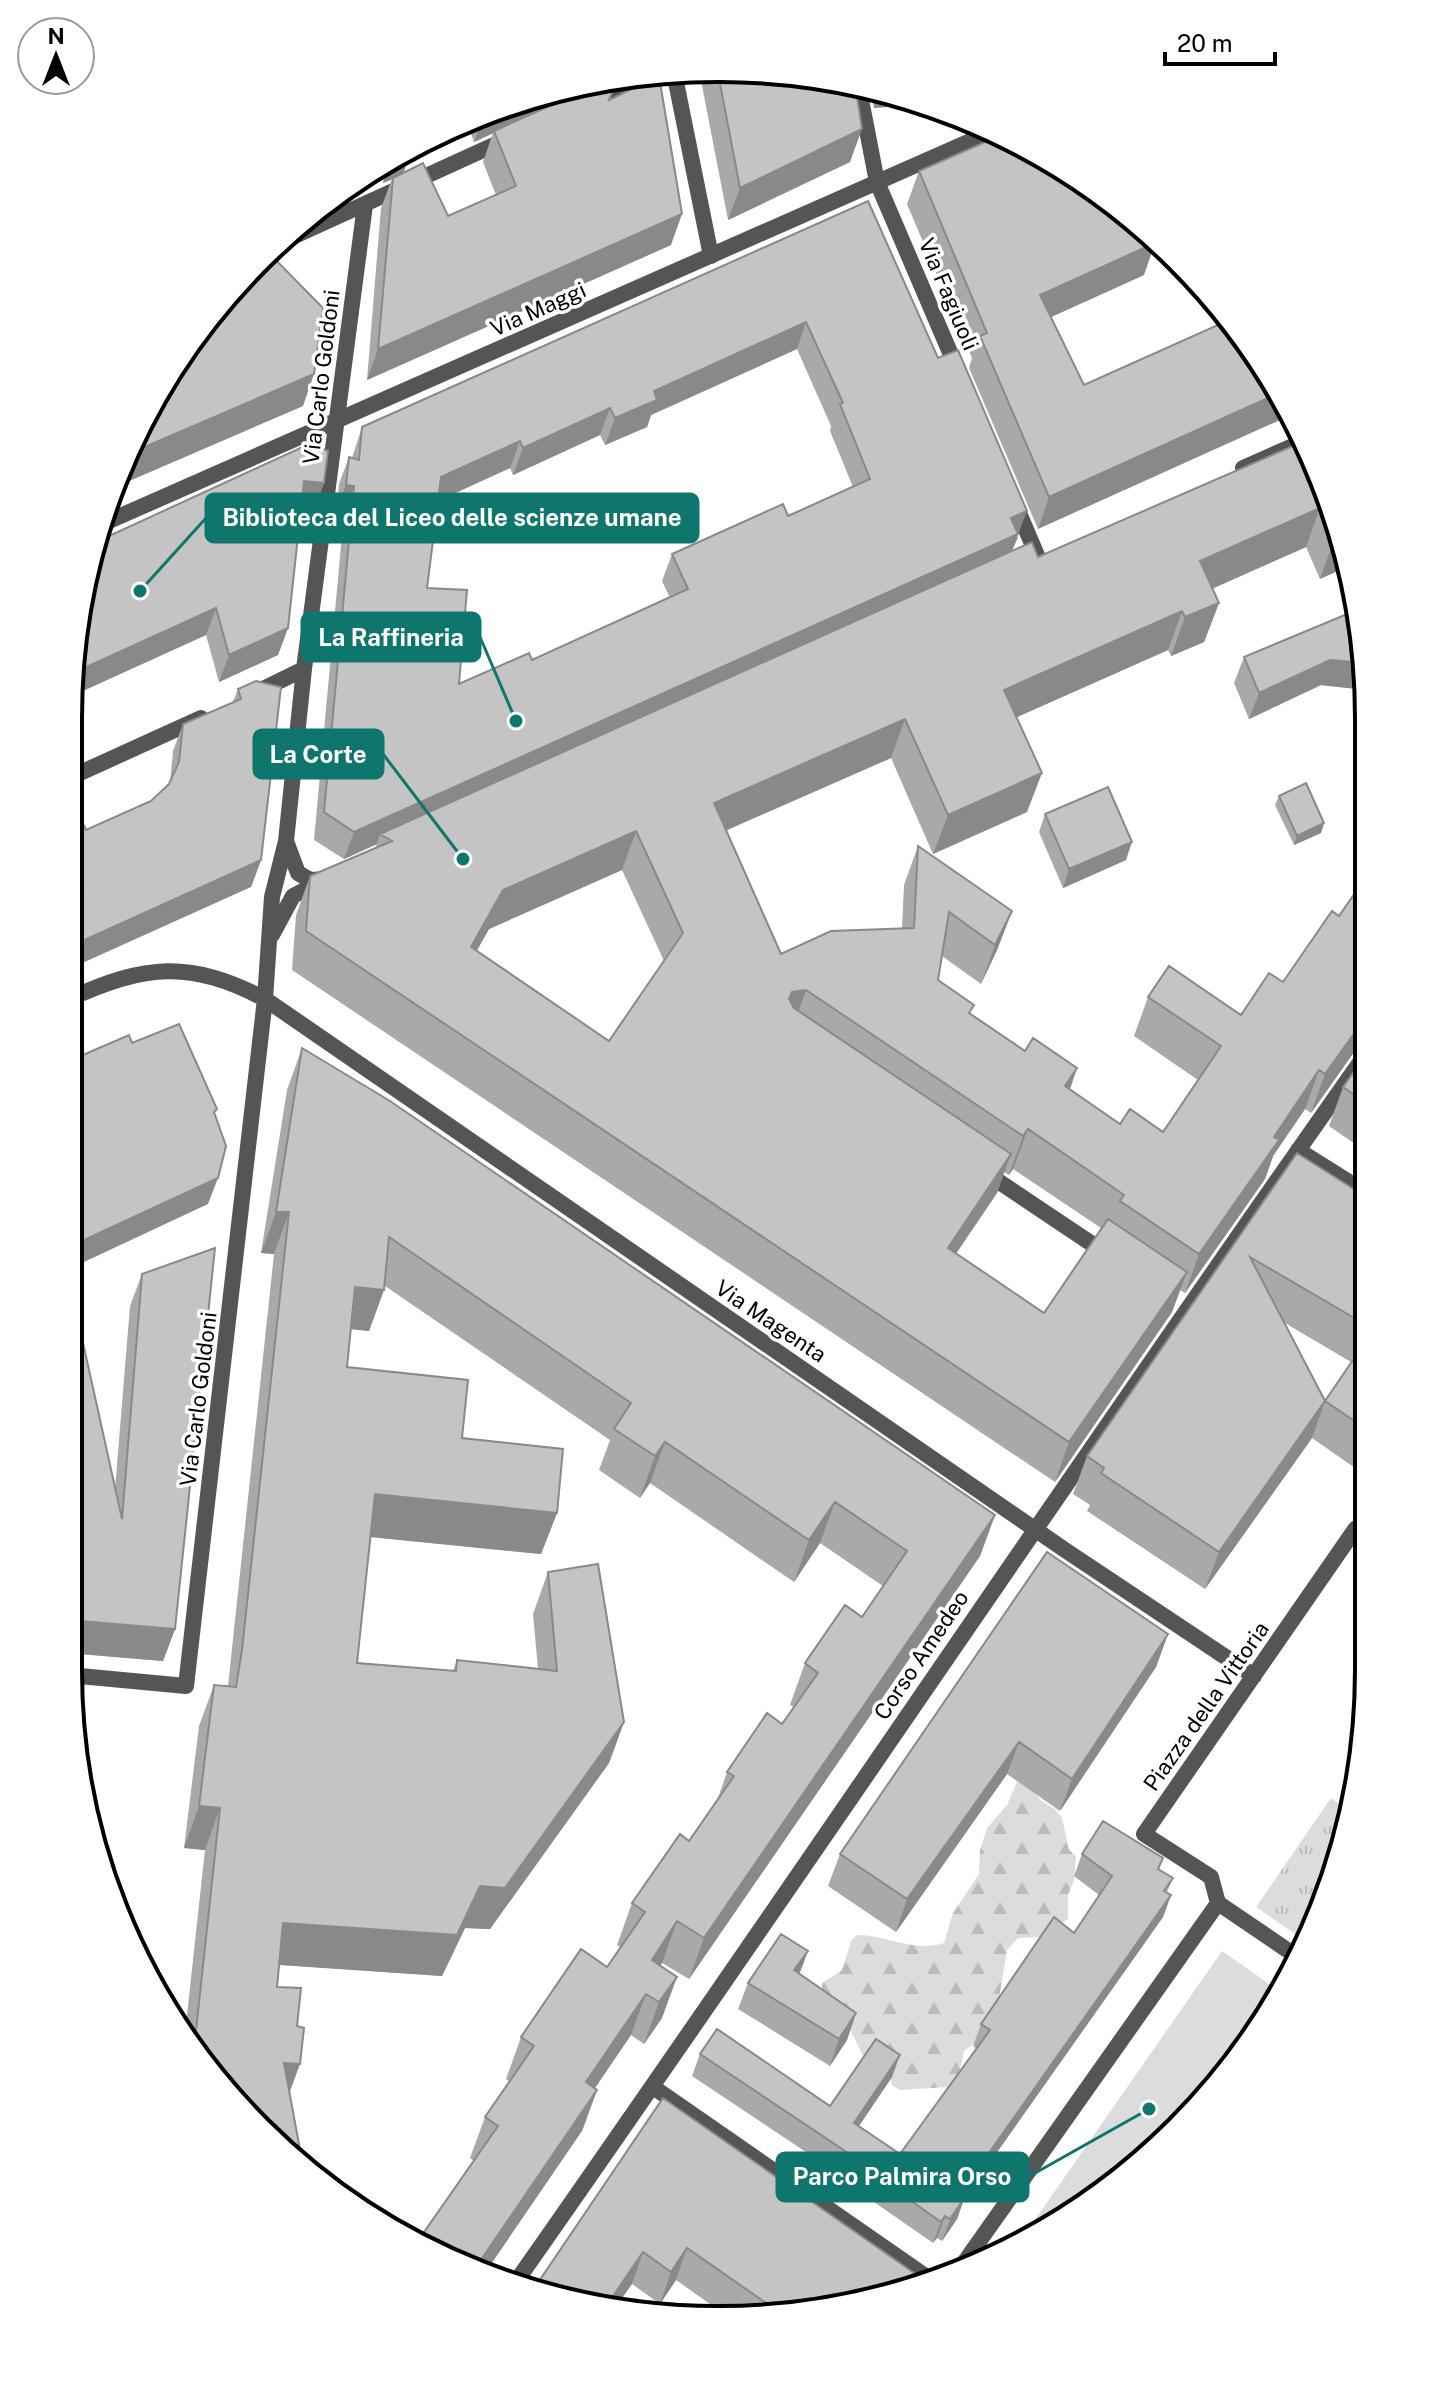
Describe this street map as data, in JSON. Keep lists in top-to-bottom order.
{
  "streets": {
    "street": [
      "Via Fagiuoli",
      "Via Maggi",
      "Via Carlo Goldoni",
      "Via Magenta",
      "Corso Amedeo",
      "Piazza della Vittoria"
    ]
  },
  "crossings": [
    ["Via Fagiuoli", "Via Maggi"],
    ["Via Maggi", "Via Carlo Goldoni"],
    ["Via Carlo Goldoni", "Via Magenta"],
    ["Via Magenta", "Corso Amedeo"],
    ["Via Magenta", "Piazza della Vittoria"]
  ],
  "places": [
    "Biblioteca del Liceo delle scienze umane",
    "La Raffineria",
    "La Corte",
    "Parco Palmira Orso"
  ],
  "scale_bar": "20 m",
  "north": "top"
}
